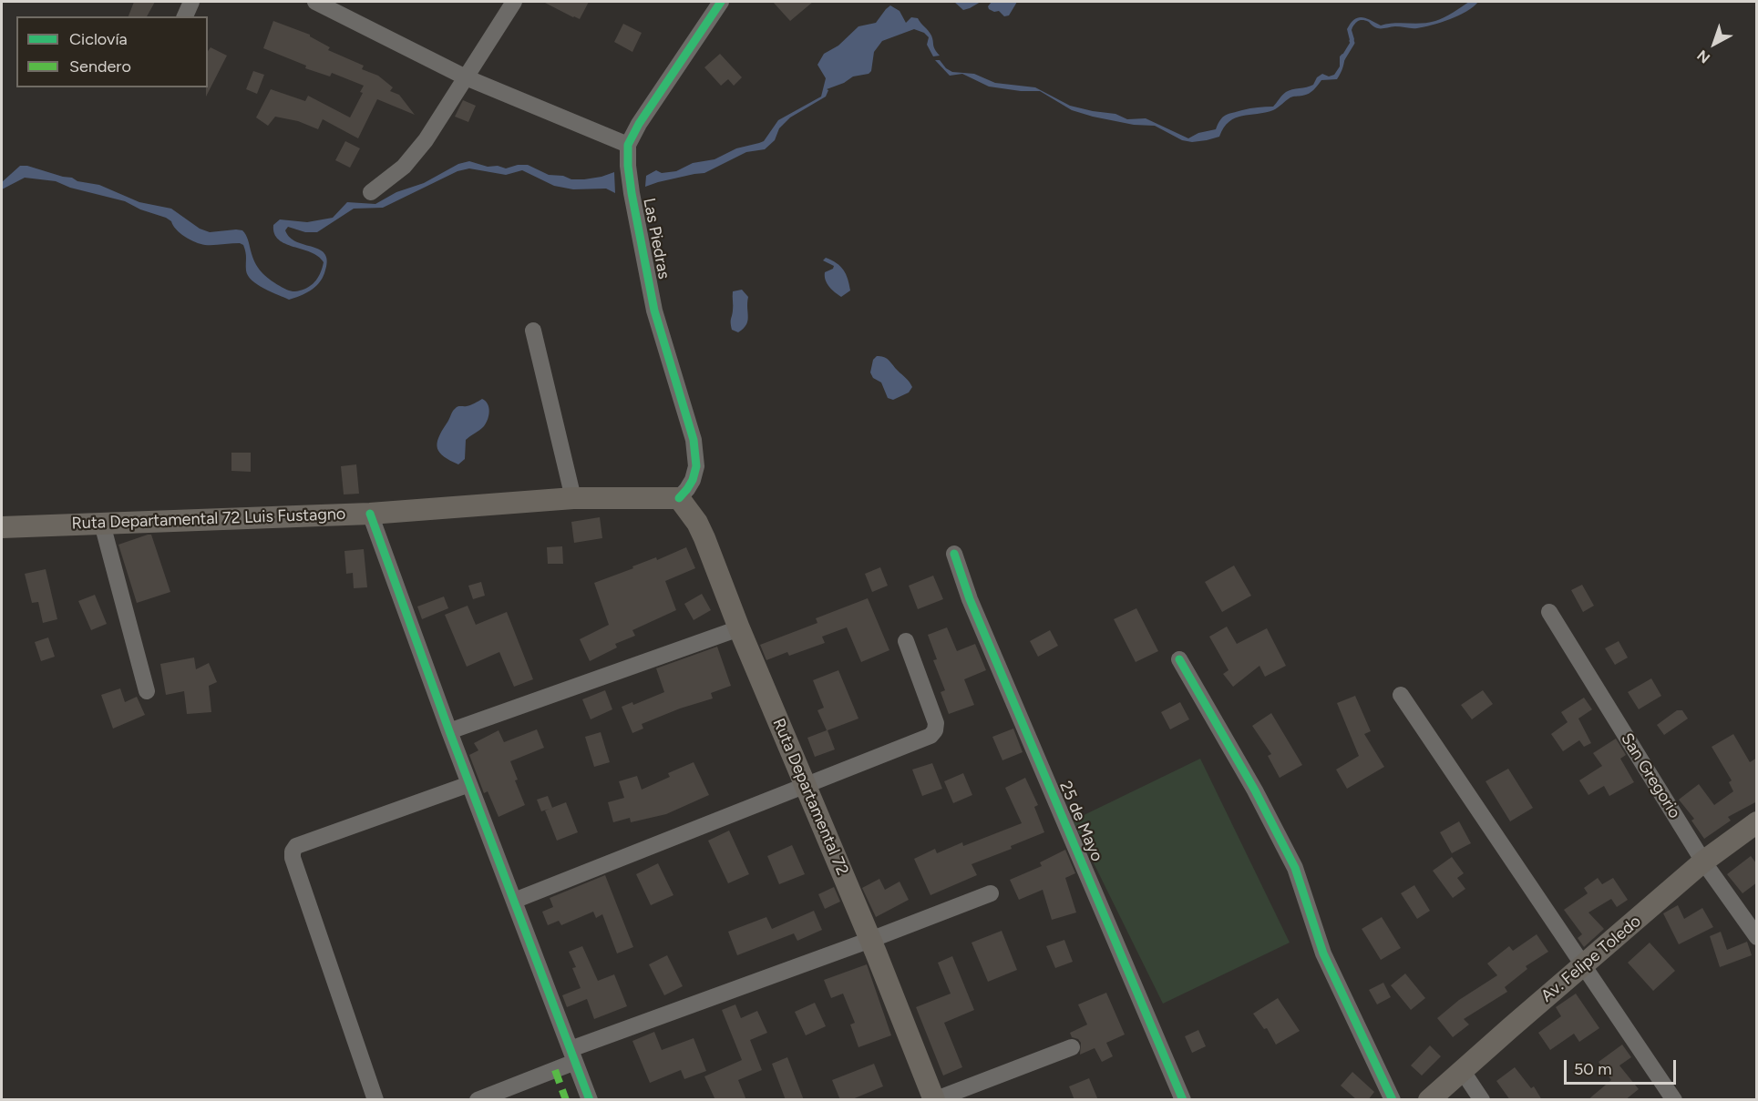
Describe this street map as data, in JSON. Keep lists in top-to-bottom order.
{
  "streets": {
    "main road": ["Ruta Departamental 72 Luis Fustagno", "Ruta Departamental 72", "Av. Felipe Toledo"],
    "street": ["Las Piedras", "San Gregorio", "25 de Mayo"]
  },
  "crossings": [
    ["Las Piedras", "Ruta Departamental 72 Luis Fustagno"],
    ["Las Piedras", "Ruta Departamental 72"],
    ["Ruta Departamental 72 Luis Fustagno", "Ruta Departamental 72"],
    ["San Gregorio", "Av. Felipe Toledo"]
  ],
  "legend": ["Ciclovía", "Sendero"],
  "scale_bar": "50 m",
  "north": "bottom left"
}
